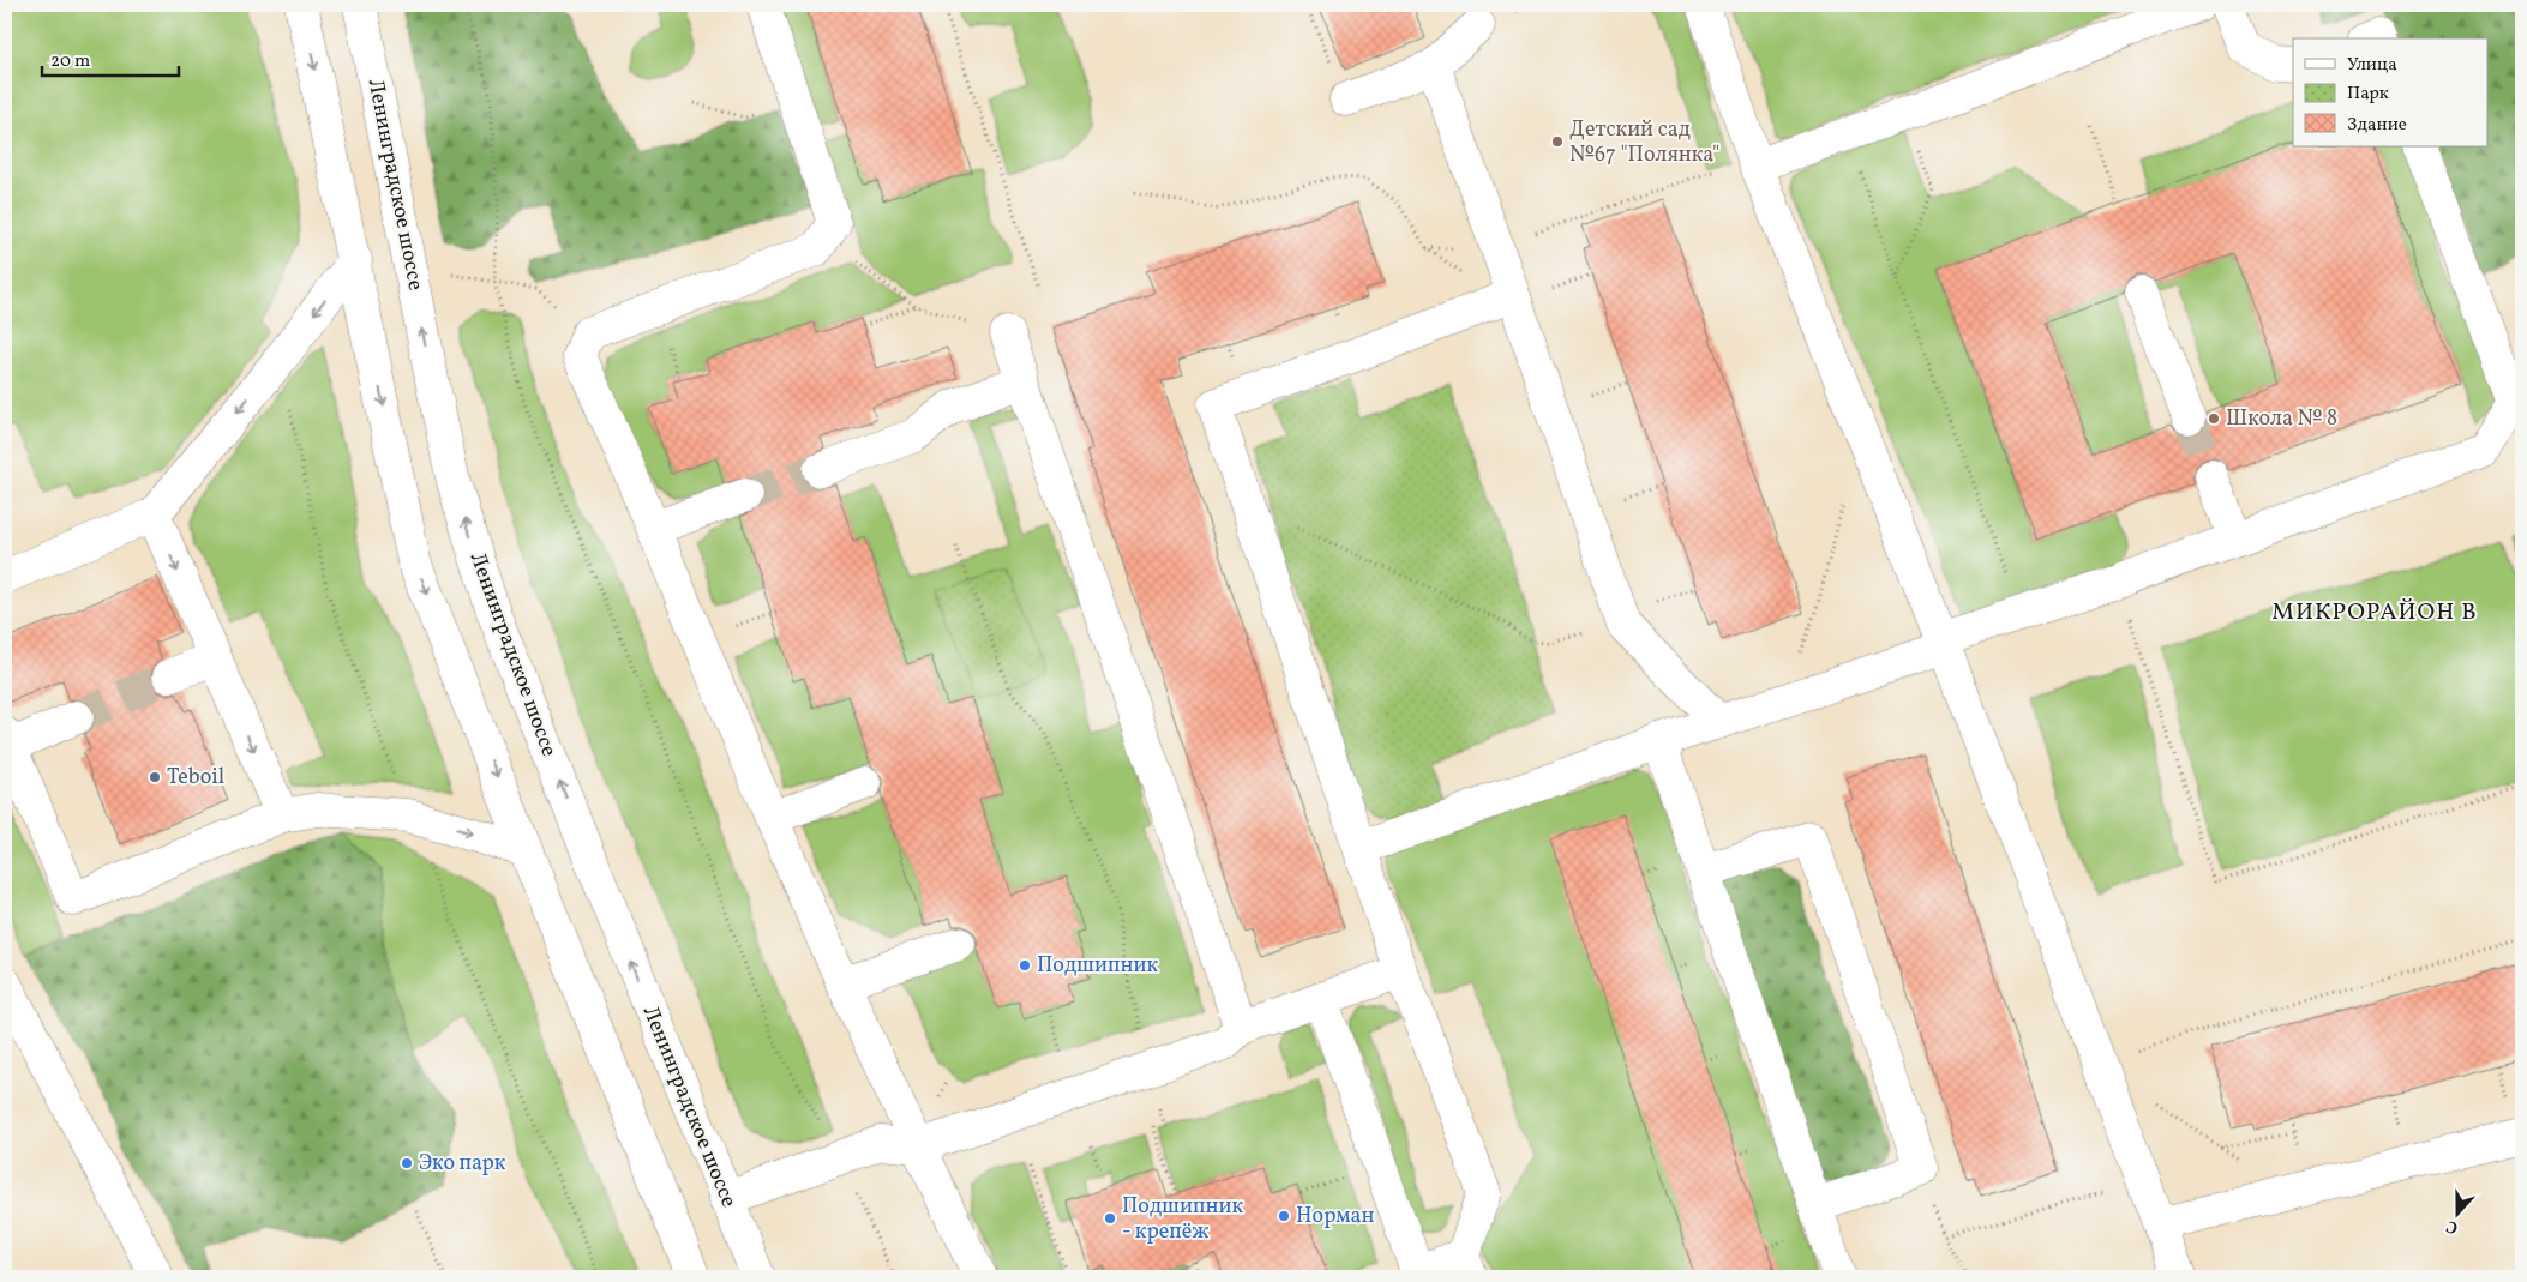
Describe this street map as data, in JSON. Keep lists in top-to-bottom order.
{
  "streets": {
    "main road": ["Ленинградское шоссе"]
  },
  "districts": ["МИКРОРАЙОН В"],
  "places": [
    "Детский сад №67 \"Полянка\"",
    "Школа № 8",
    "Teboil",
    "Подшипник",
    "Эко парк",
    "Норман",
    "Подшипник - крепёж"
  ],
  "legend": ["Улица", "Парк", "Здание"],
  "scale_bar": "20 m",
  "north": "bottom"
}
